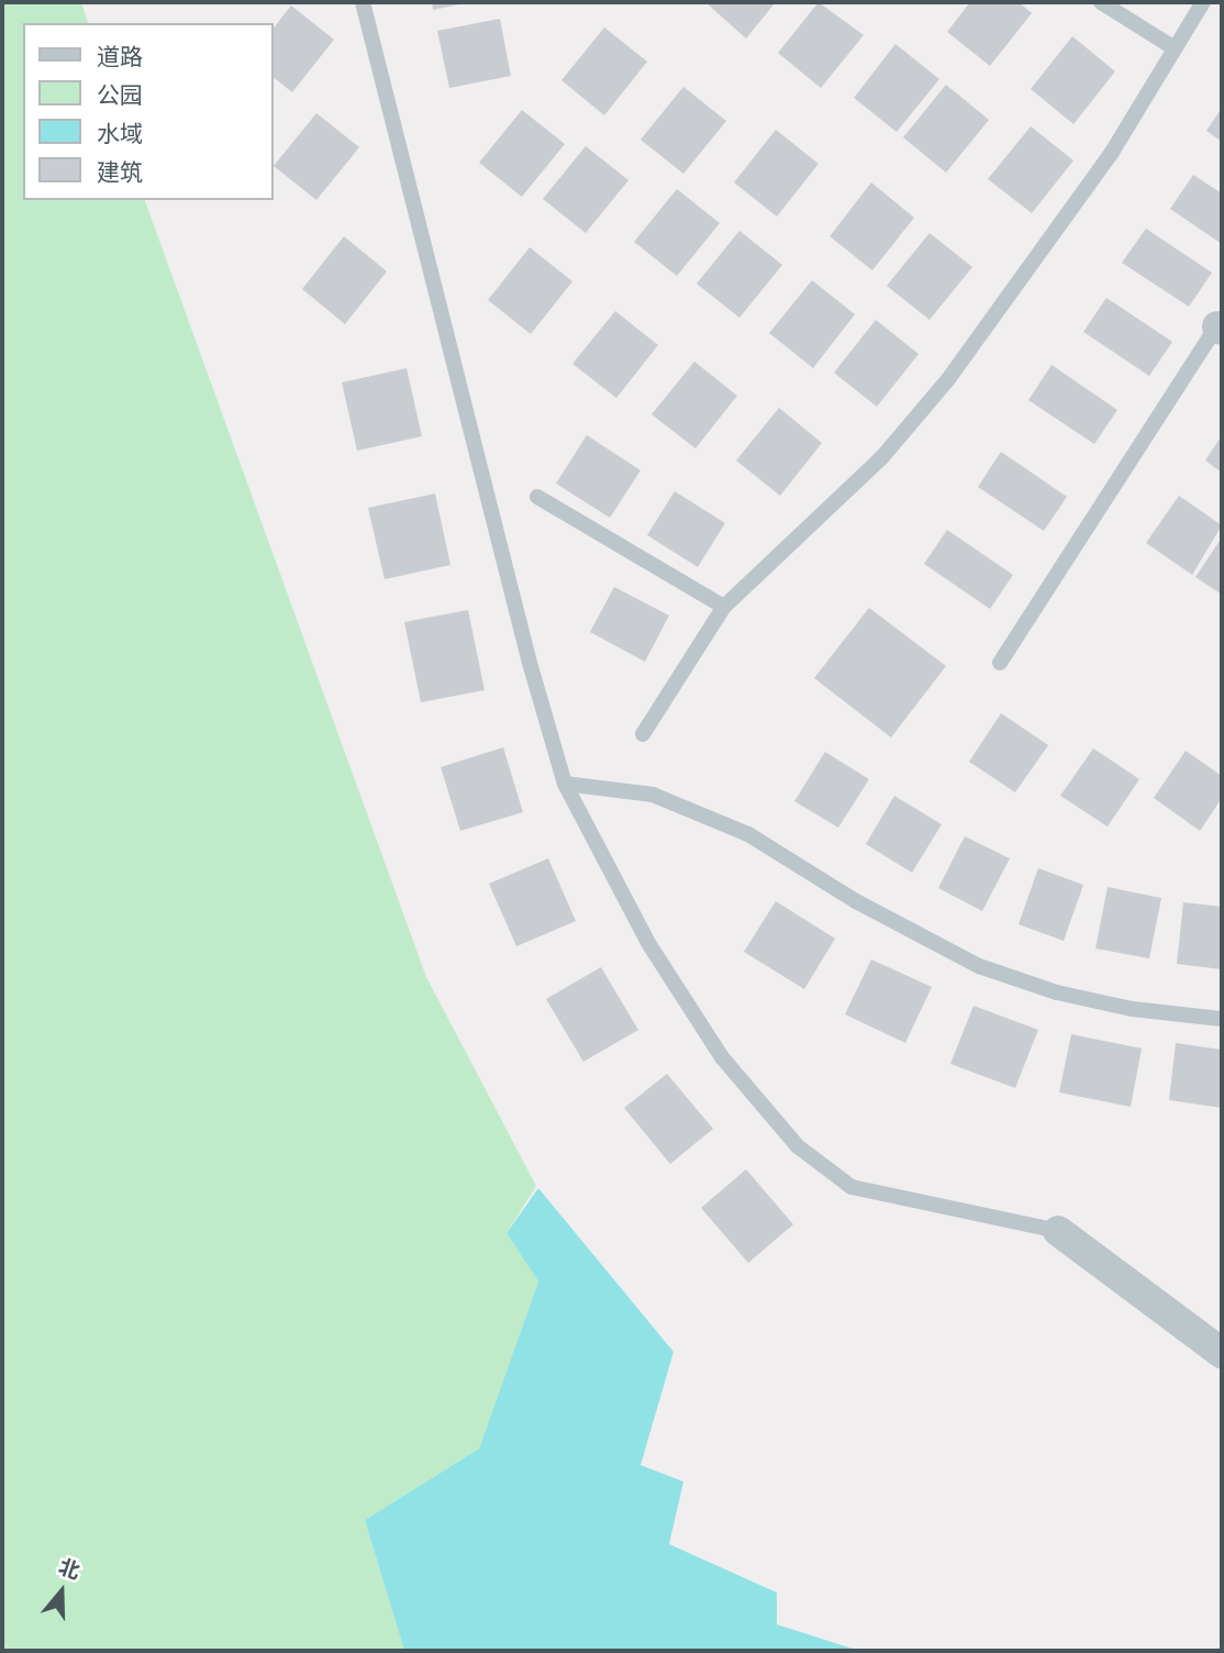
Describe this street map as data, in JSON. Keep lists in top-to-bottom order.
{
  "legend": [
    "道路",
    "公园",
    "水域",
    "建筑"
  ],
  "north": "top"
}
